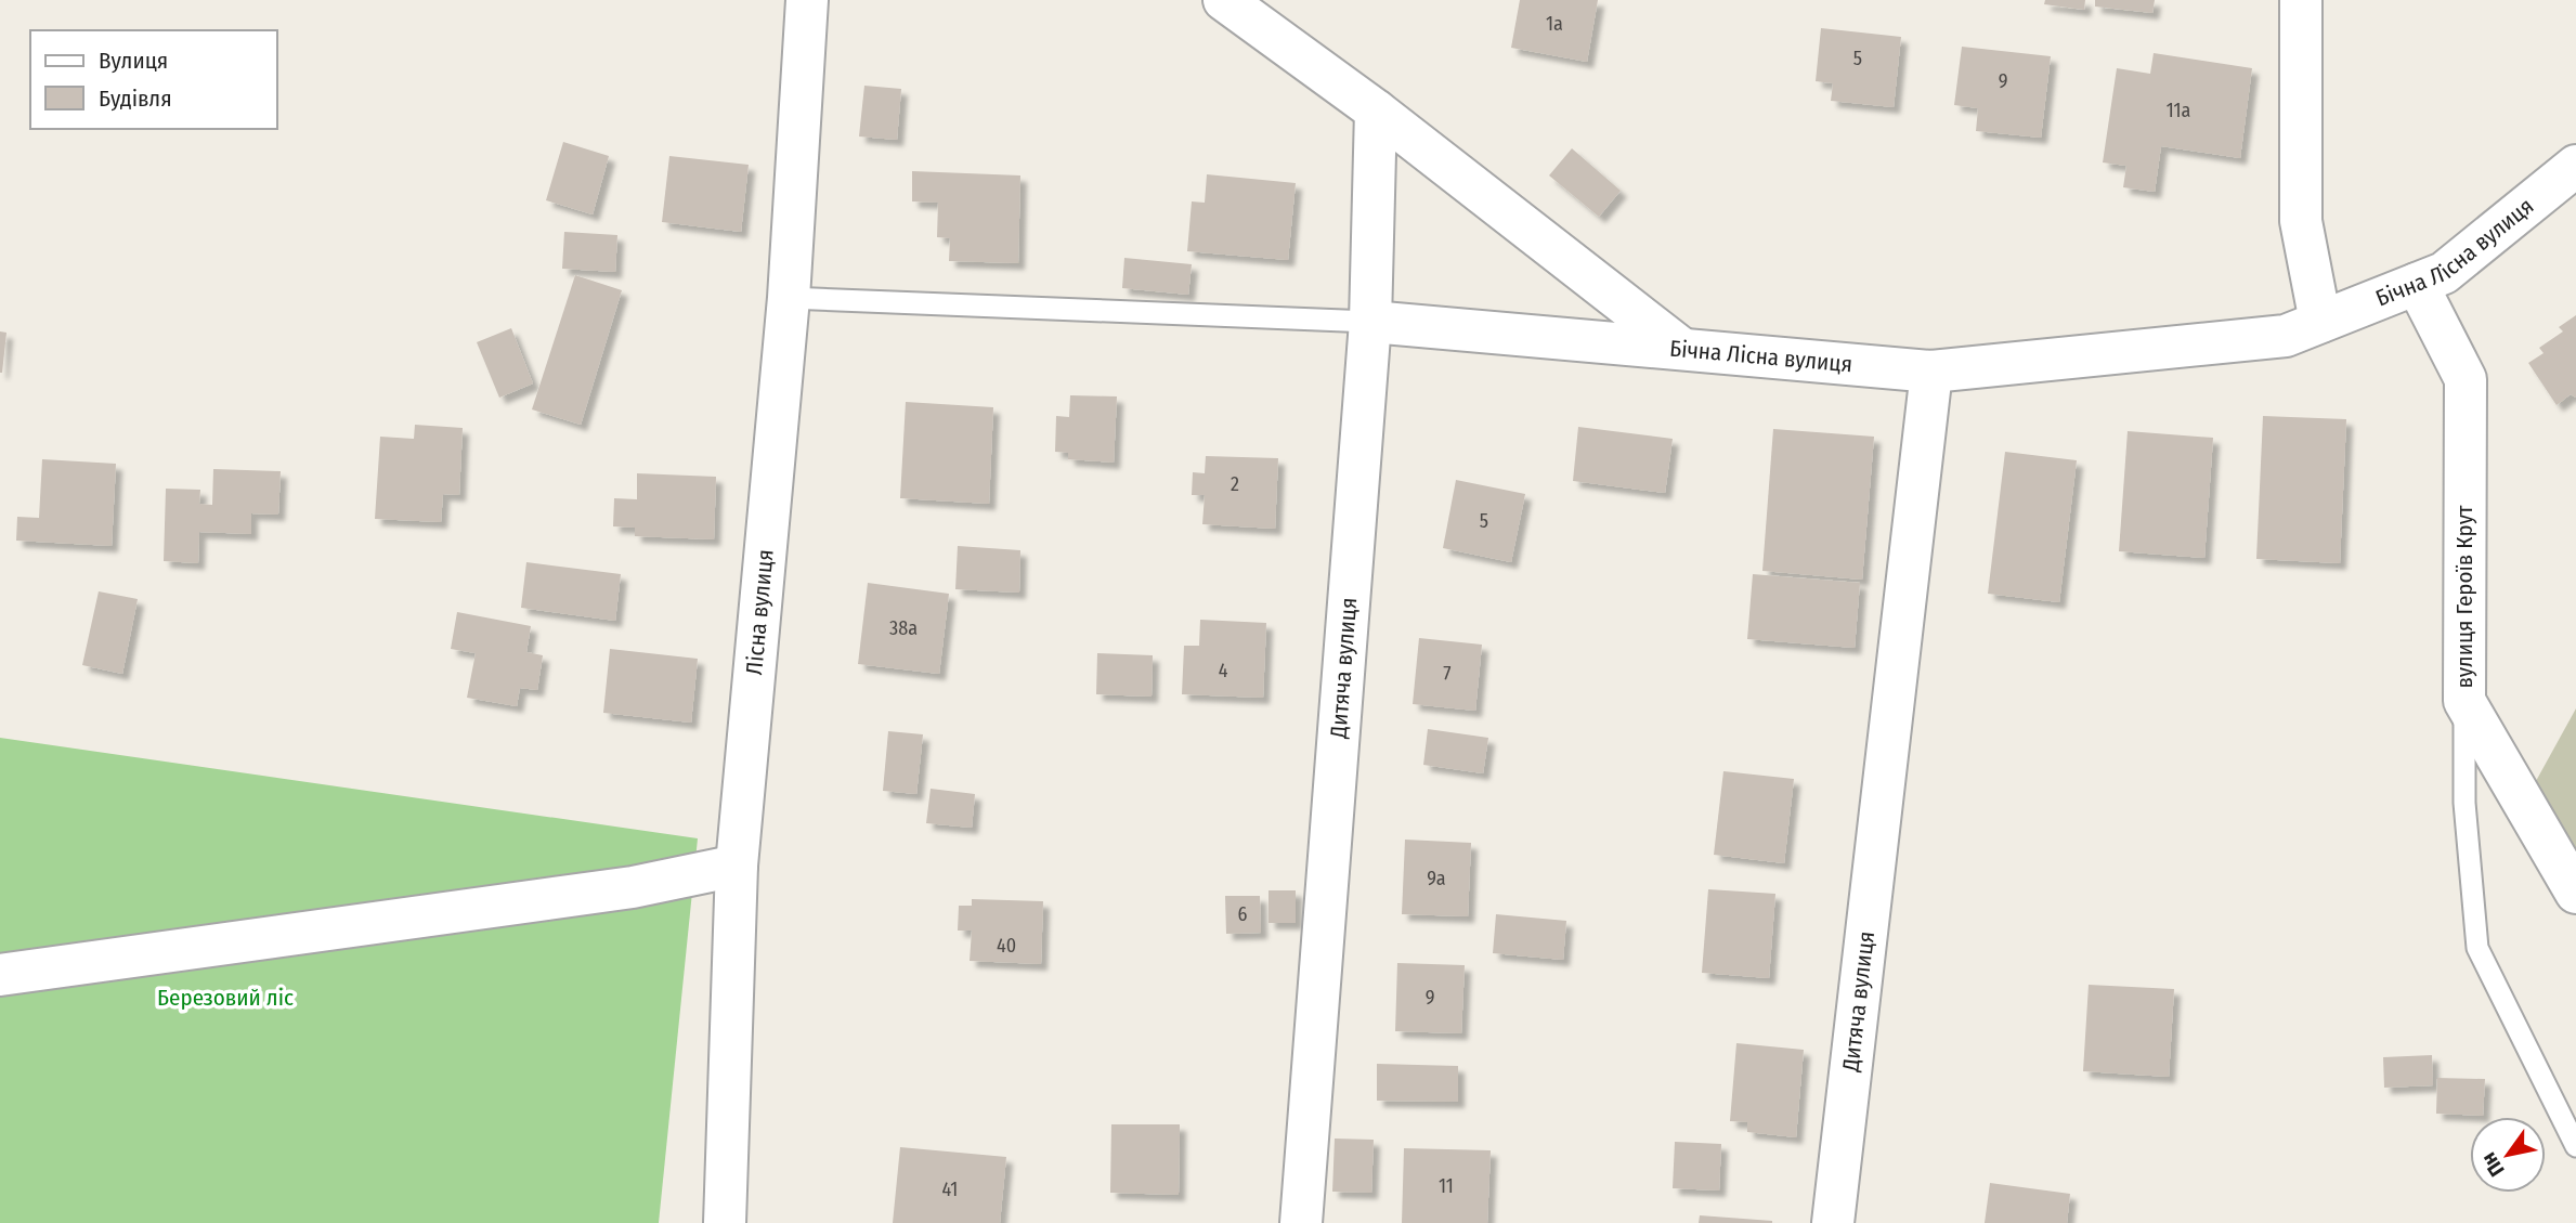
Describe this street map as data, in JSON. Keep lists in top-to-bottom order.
{
  "streets": {
    "street": [
      "Бічна Лісна вулиця",
      "вулиця Героїв Крут",
      "Лісна вулиця",
      "Дитяча вулиця"
    ]
  },
  "crossings": [
    ["Бічна Лісна вулиця", "вулиця Героїв Крут"],
    ["Бічна Лісна вулиця", "Дитяча вулиця"]
  ],
  "parks": ["Березовий ліс"],
  "house_numbers": [
    "1а",
    "5",
    "9",
    "11а",
    "2",
    "5",
    "38а",
    "4",
    "7",
    "9а",
    "6",
    "40",
    "9",
    "11",
    "41"
  ],
  "legend": ["Вулиця", "Будівля"],
  "north": "bottom left"
}
